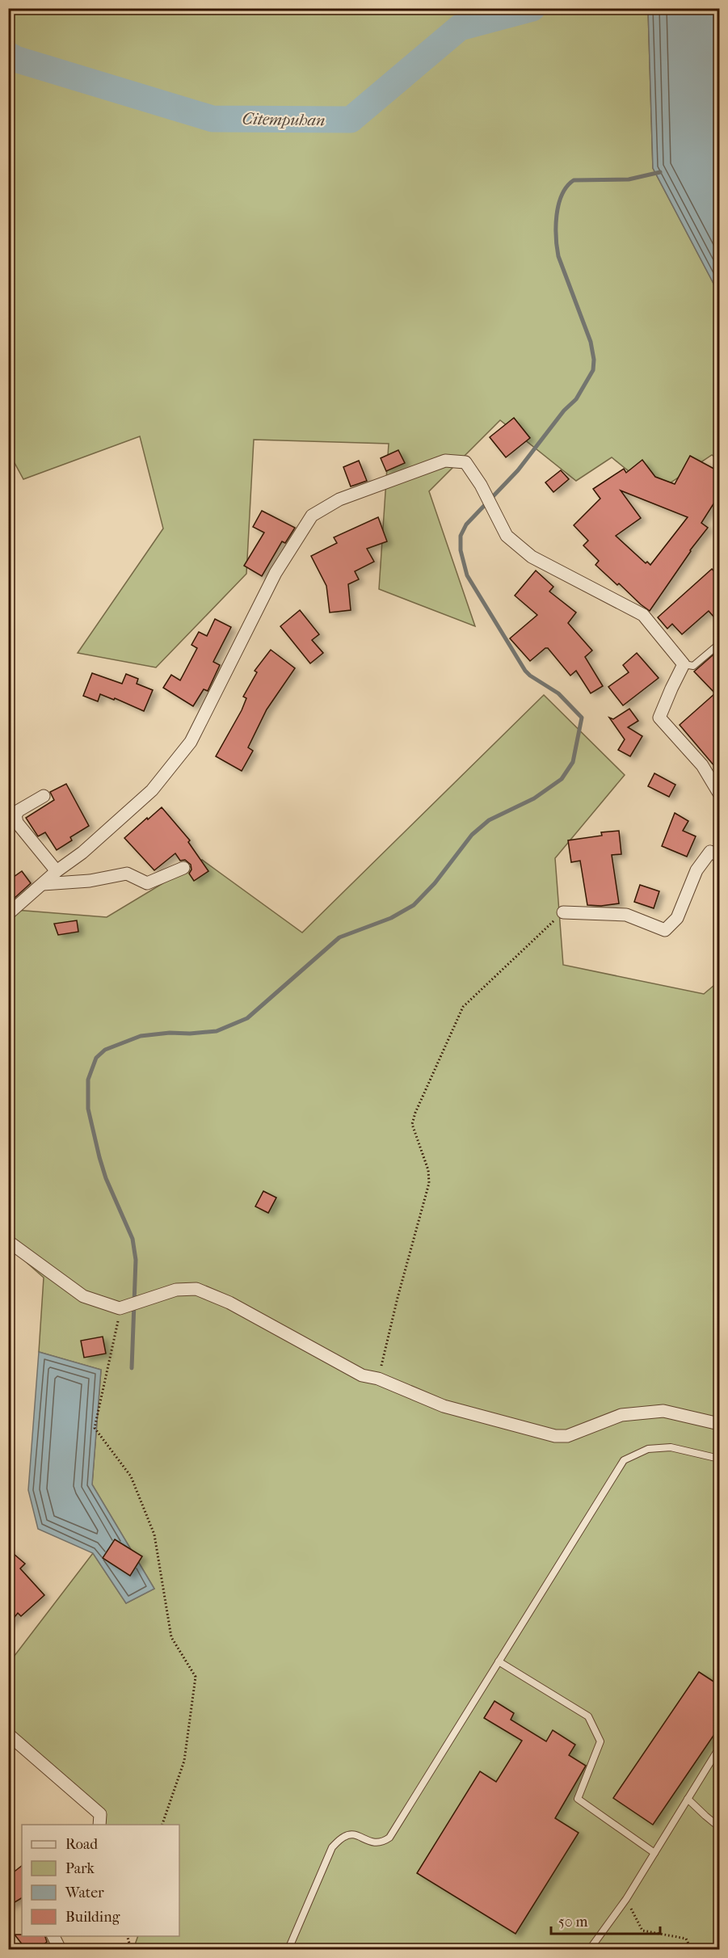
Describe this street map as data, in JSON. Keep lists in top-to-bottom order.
{
  "water": ["Citempuhan"],
  "legend": [
    "Road",
    "Park",
    "Water",
    "Building"
  ],
  "scale_bar": "50 m"
}
